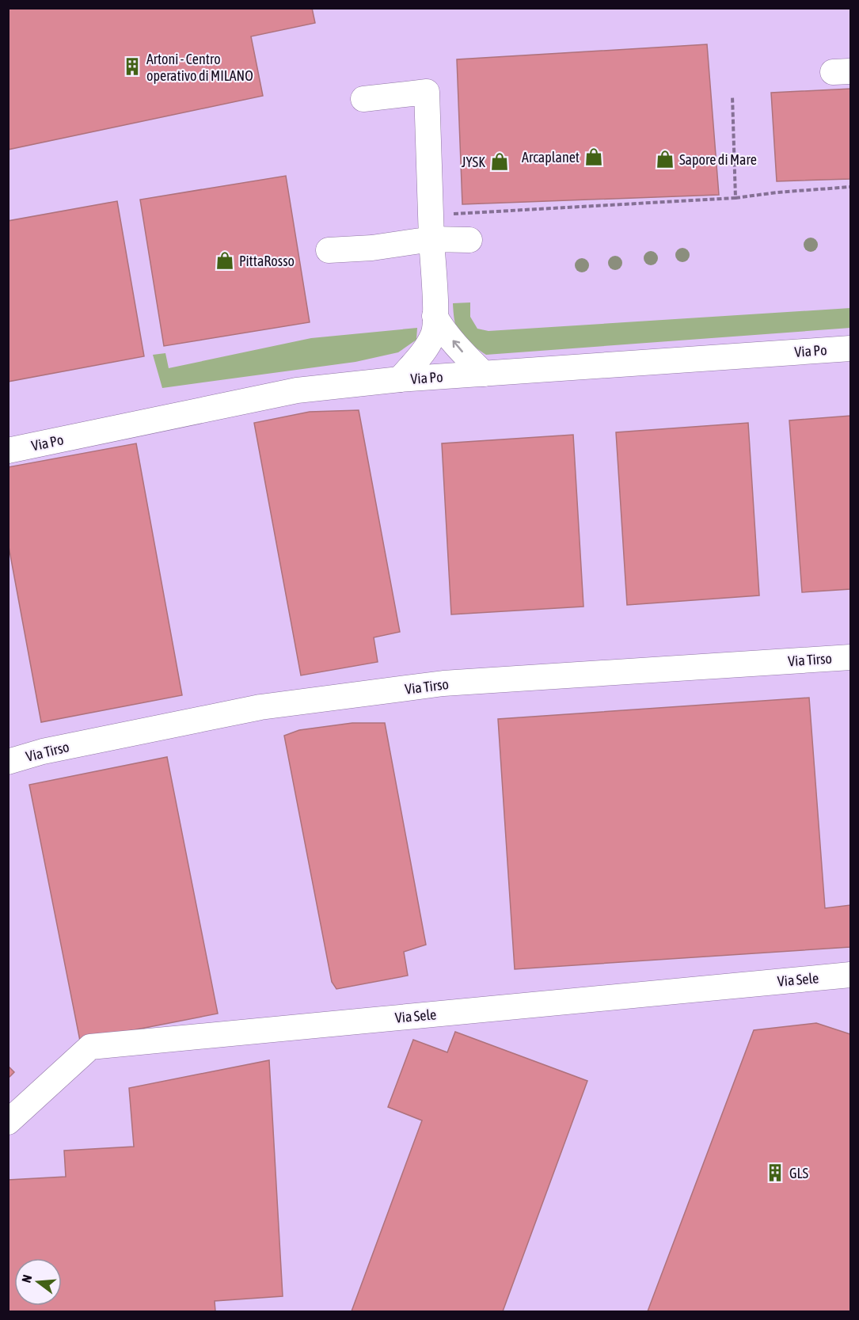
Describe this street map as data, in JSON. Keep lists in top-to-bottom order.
{
  "streets": {
    "street": ["Via Po", "Via Tirso", "Via Sele"]
  },
  "places": {
    "building": ["Artoni - Centro operativo di MILANO", "GLS"],
    "shop": [
      "Arcaplanet",
      "Sapore di Mare",
      "JYSK",
      "PittaRosso"
    ]
  },
  "north": "left"
}
